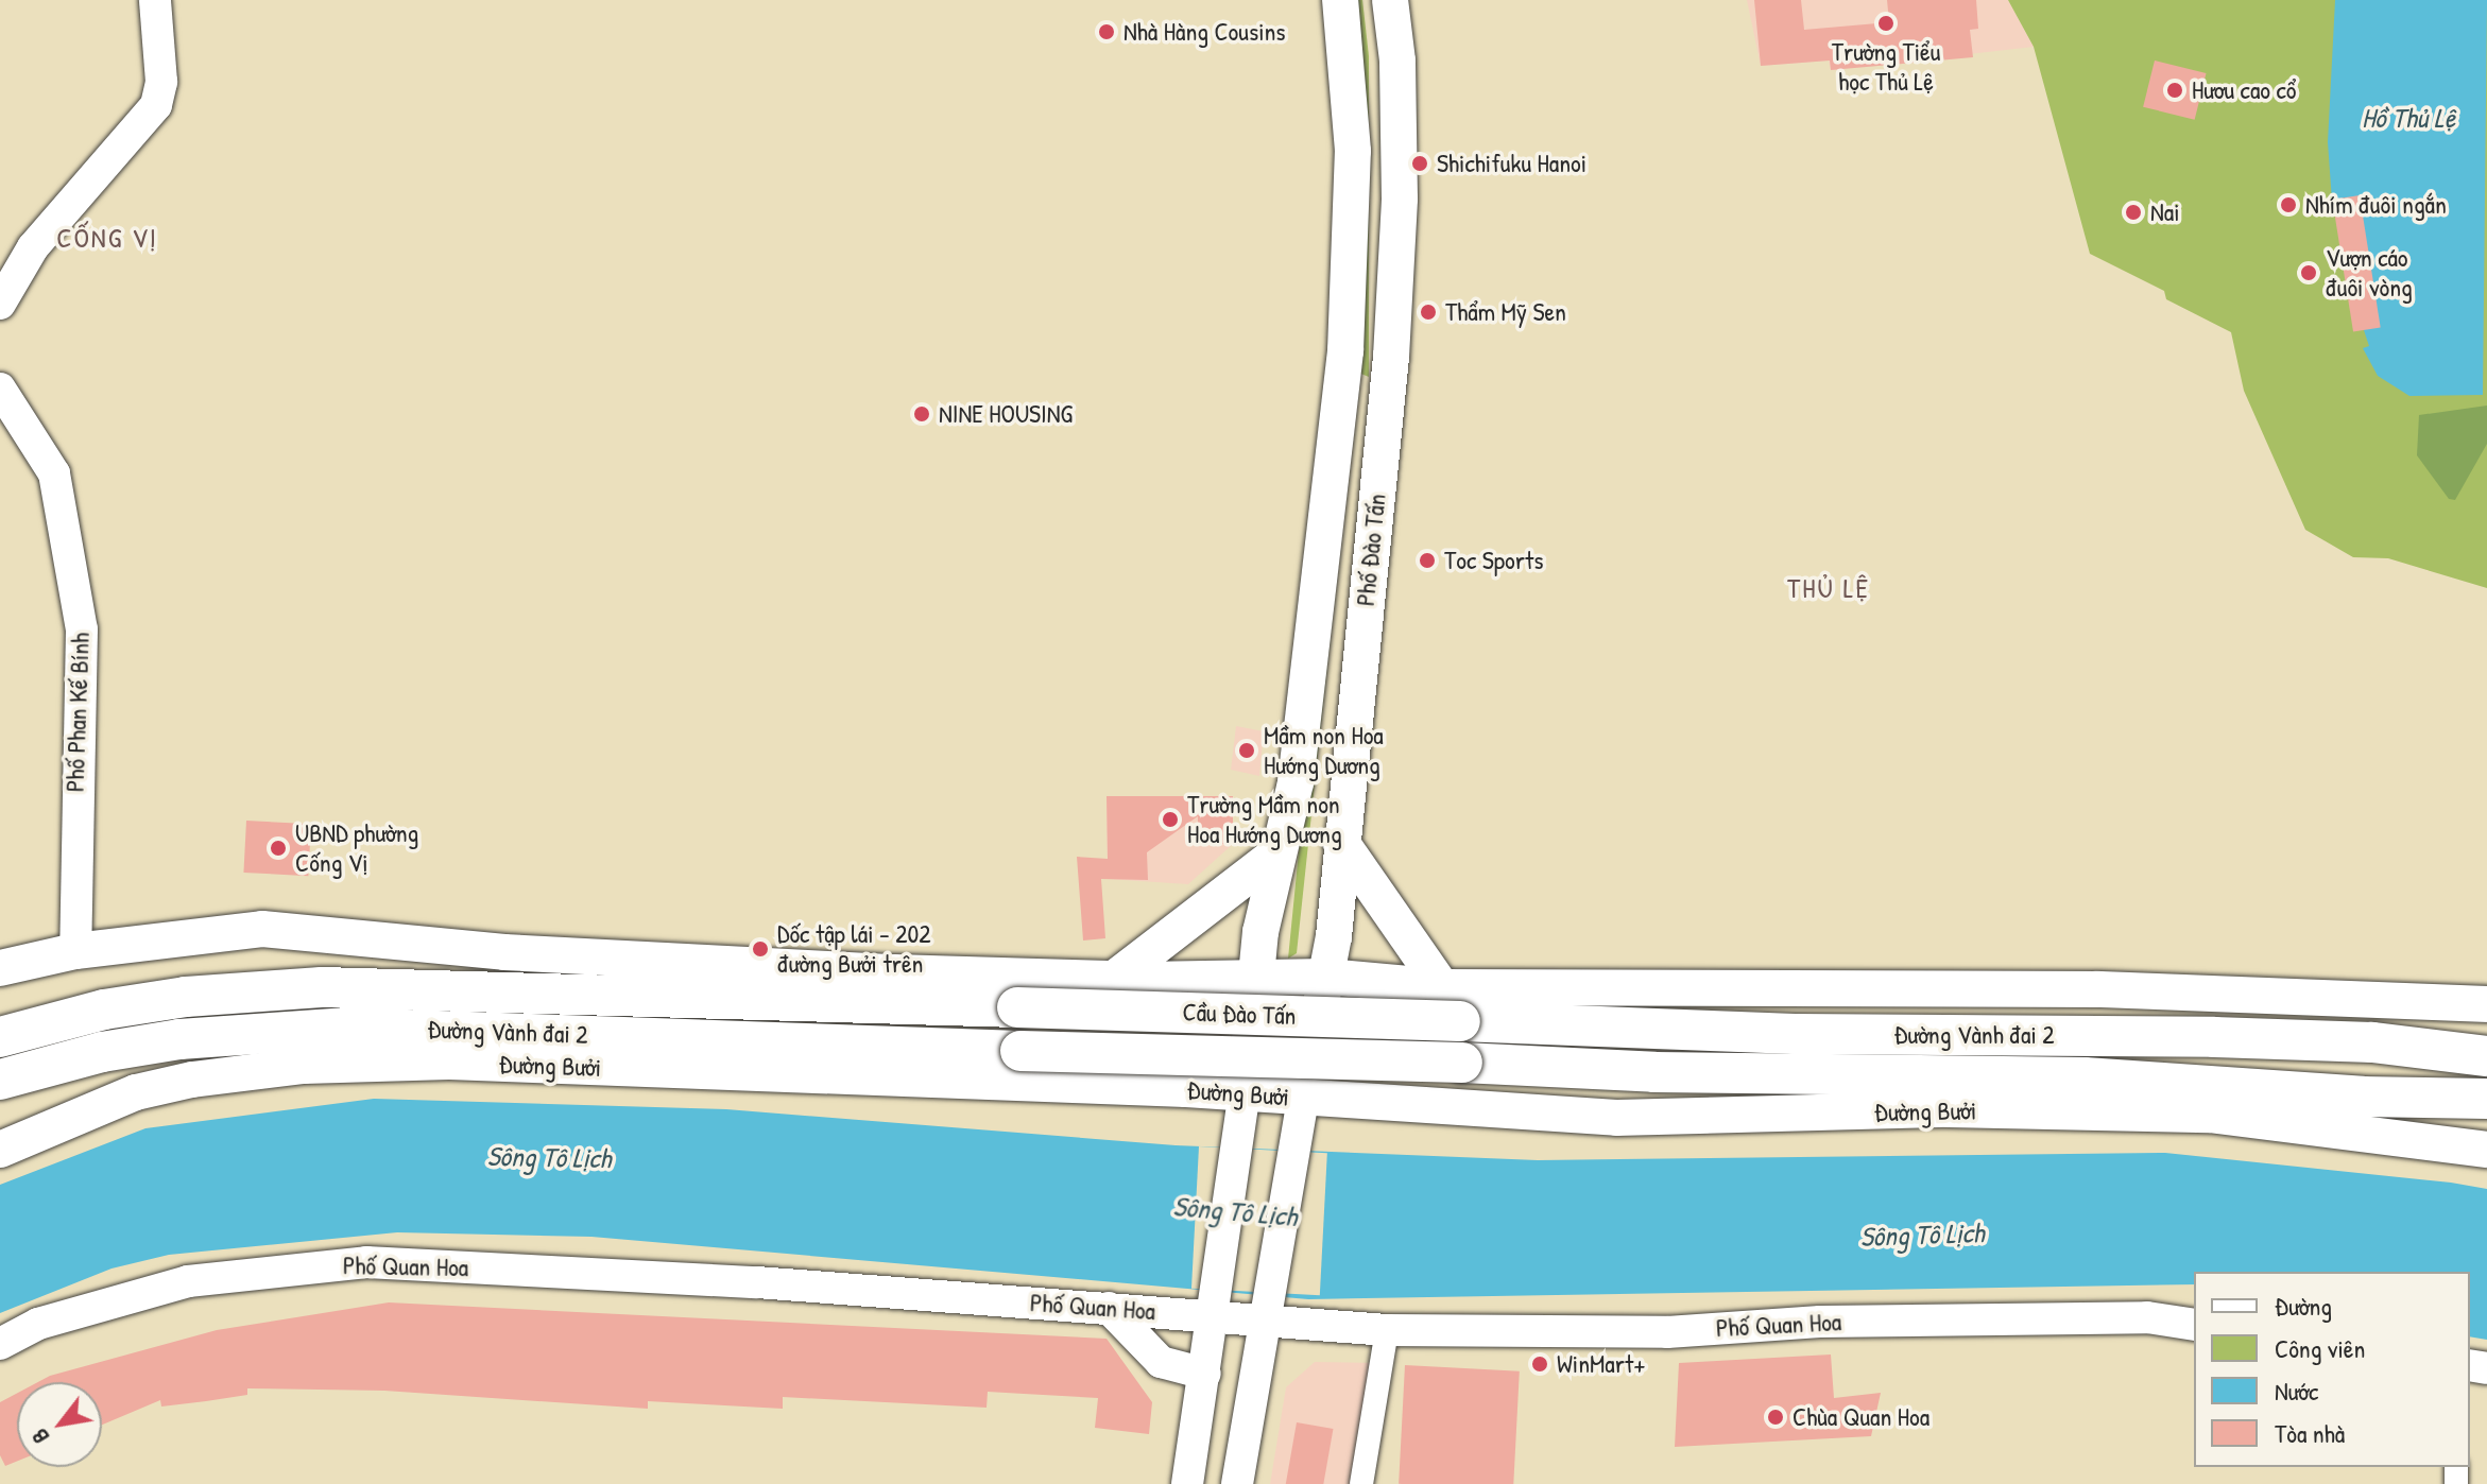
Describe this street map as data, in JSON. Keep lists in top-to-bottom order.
{
  "streets": {
    "highway": ["Cầu Đào Tấn", "Đường Vành đai 2"],
    "main road": [
      "Phố Đào Tấn",
      "Phố Phan Kế Bính",
      "Đường Bưởi",
      "Phố Quan Hoa"
    ]
  },
  "crossings": [
    ["Phố Đào Tấn", "Đường Bưởi"],
    ["Cầu Đào Tấn", "Đường Vành đai 2"]
  ],
  "districts": ["CỐNG VỊ", "THỦ LỆ"],
  "water": ["Hồ Thủ Lệ", "Sông Tô Lịch"],
  "places": [
    "Trường Tiểu học Thủ Lệ",
    "Nhà Hàng Cousins",
    "Hươu cao cổ",
    "Shichifuku Hanoi",
    "Nhím đuôi ngắn",
    "Nai",
    "Vượn cáo đuôi vòng",
    "Thẩm Mỹ Sen",
    "NINE HOUSING",
    "Toc Sports",
    "Mầm non Hoa Hướng Dương",
    "Trường Mầm non Hoa Hướng Dương",
    "UBND phường Cống Vị",
    "Dốc tập lái - 202 đường Bưởi trên",
    "WinMart+",
    "Chùa Quan Hoa"
  ],
  "legend": [
    "Đường",
    "Công viên",
    "Nước",
    "Tòa nhà"
  ],
  "north": "bottom left"
}
